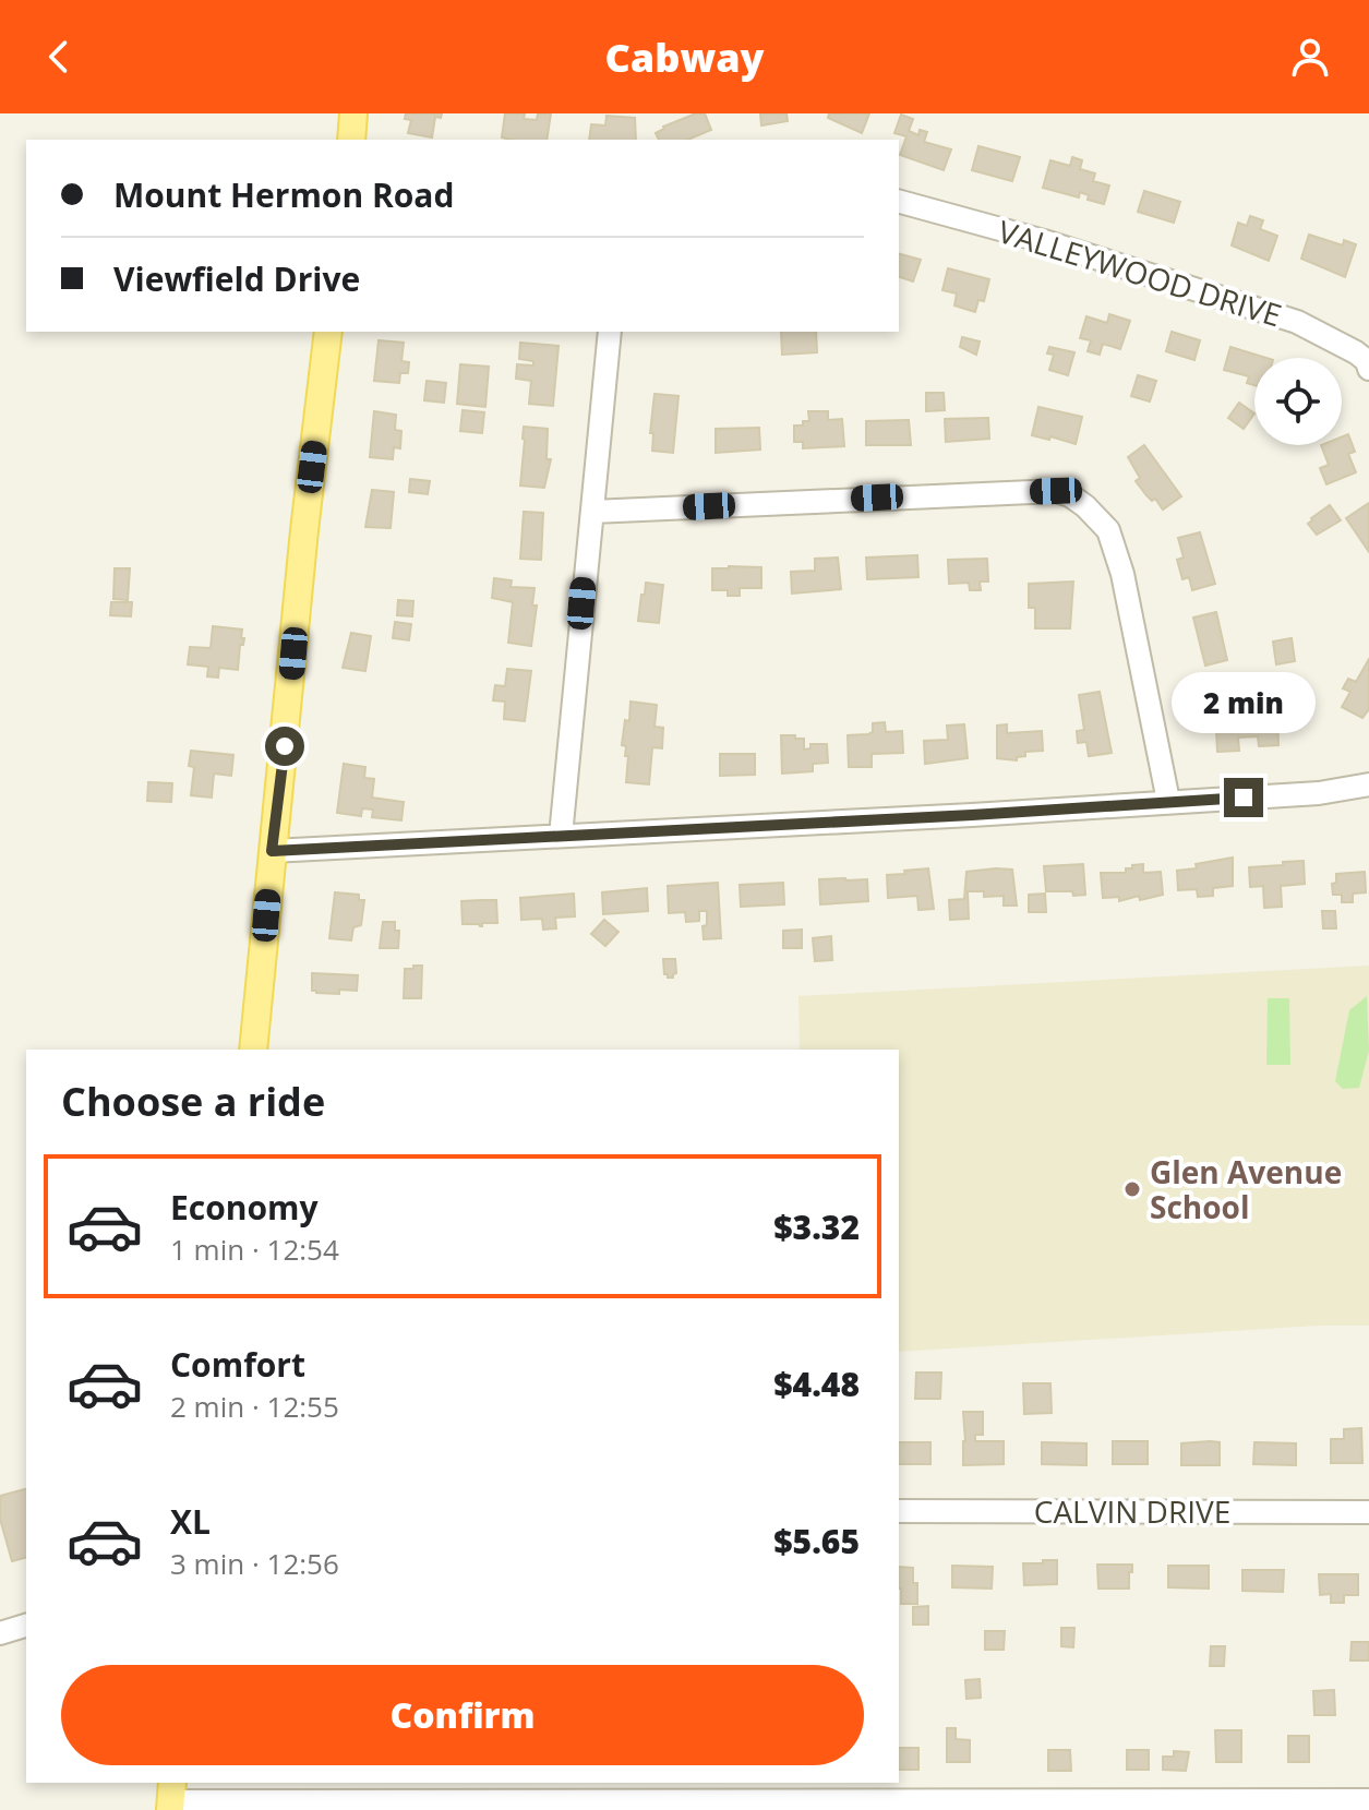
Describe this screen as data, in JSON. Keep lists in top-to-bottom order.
{
  "streets": {
    "street": ["VALLEYWOOD DRIVE", "CALVIN DRIVE"]
  },
  "places": ["Glen Avenue School"],
  "page": {
    "header": "Cabway",
    "banner": ["Mount Hermon Road", "Viewfield Drive"],
    "bubble": "2 min",
    "heading": "Choose a ride",
    "list": [
      {
        "name": "Economy",
        "note": "1 min · 12:54",
        "value": "$3.32"
      },
      {
        "name": "Comfort",
        "note": "2 min · 12:55",
        "value": "$4.48"
      },
      {
        "name": "XL",
        "note": "3 min · 12:56",
        "value": "$5.65"
      }
    ],
    "buttons": "Confirm"
  }
}
